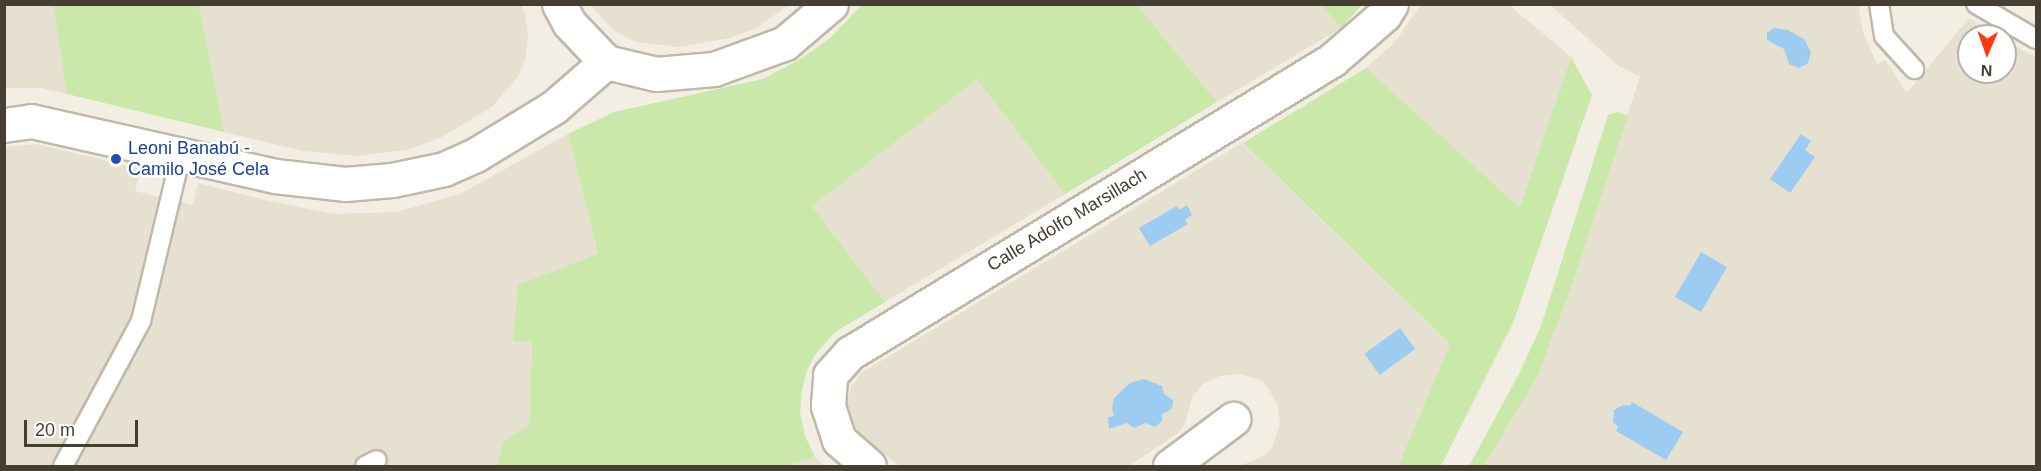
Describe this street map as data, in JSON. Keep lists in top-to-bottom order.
{
  "streets": {
    "street": ["Calle Adolfo Marsillach"]
  },
  "places": ["Leoni Banabú - Camilo José Cela"],
  "scale_bar": "20 m",
  "north": "bottom"
}
